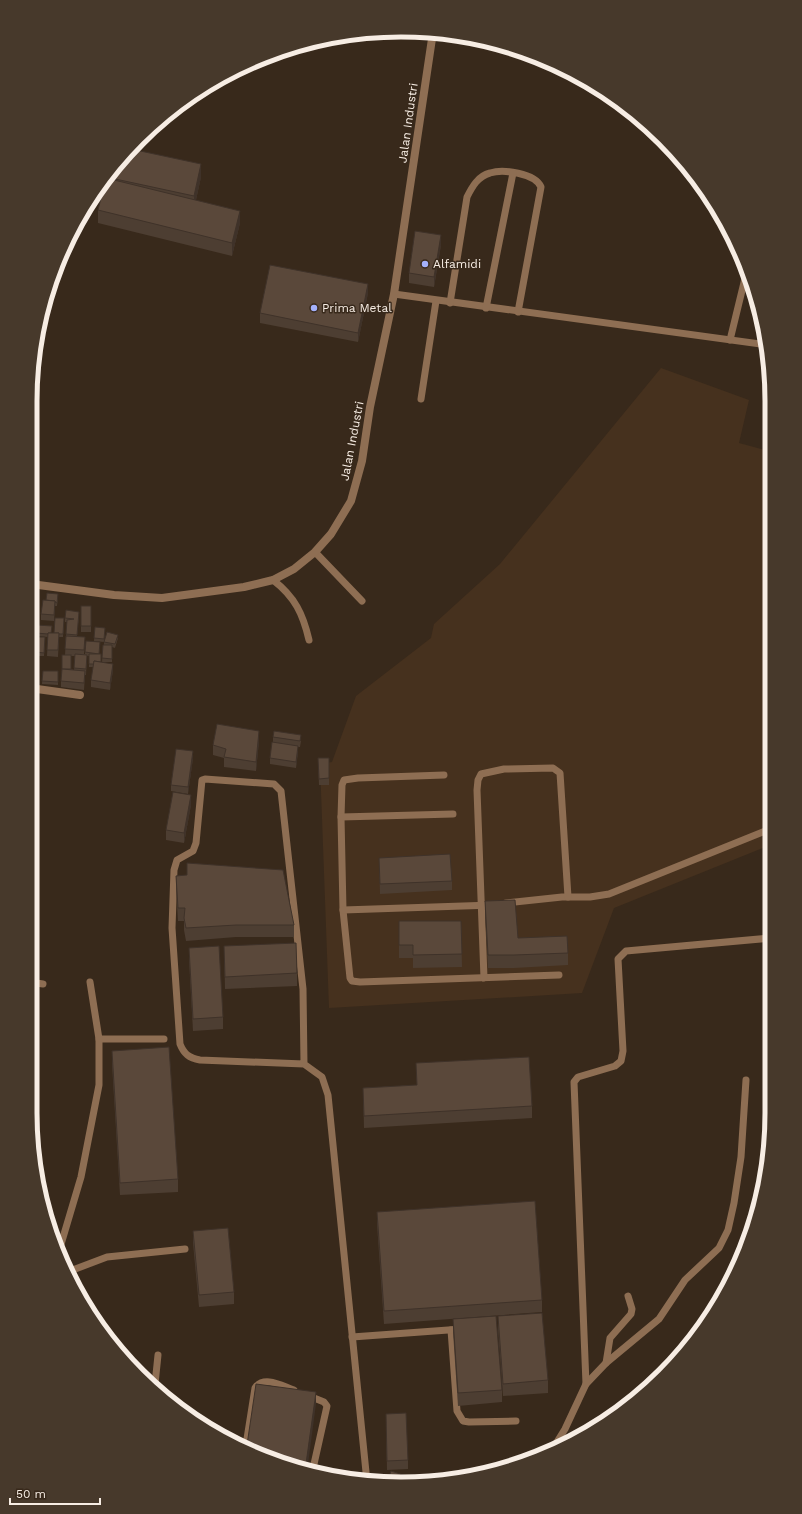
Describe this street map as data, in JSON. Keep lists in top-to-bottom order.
{
  "streets": {
    "street": ["Jalan Industri"]
  },
  "places": ["Alfamidi", "Prima Metal"],
  "scale_bar": "50 m"
}
